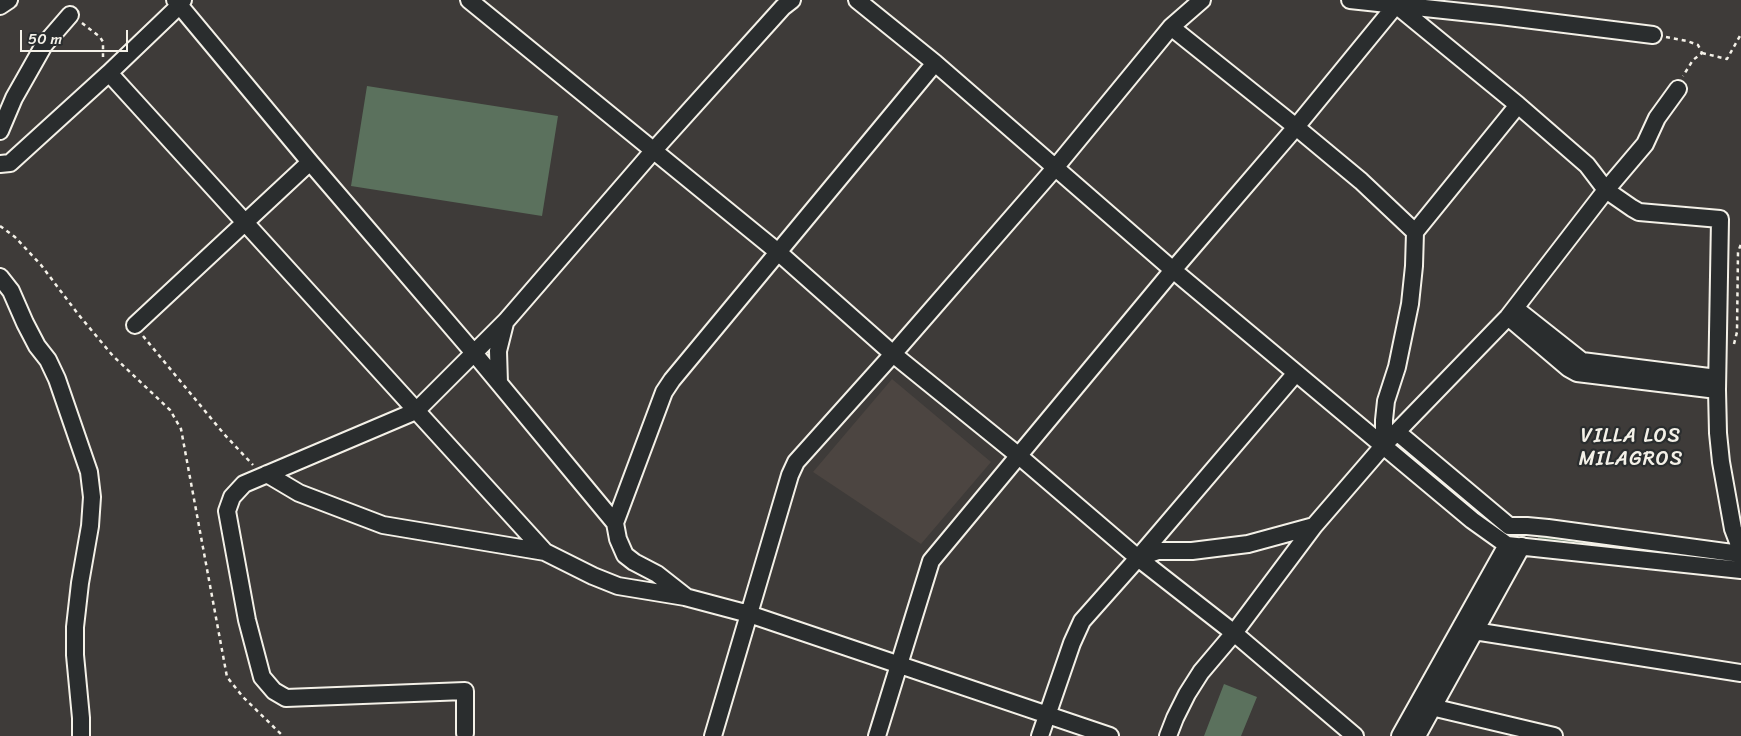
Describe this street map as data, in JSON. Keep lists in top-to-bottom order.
{
  "districts": ["VILLA LOS MILAGROS"],
  "scale_bar": "50 m"
}
